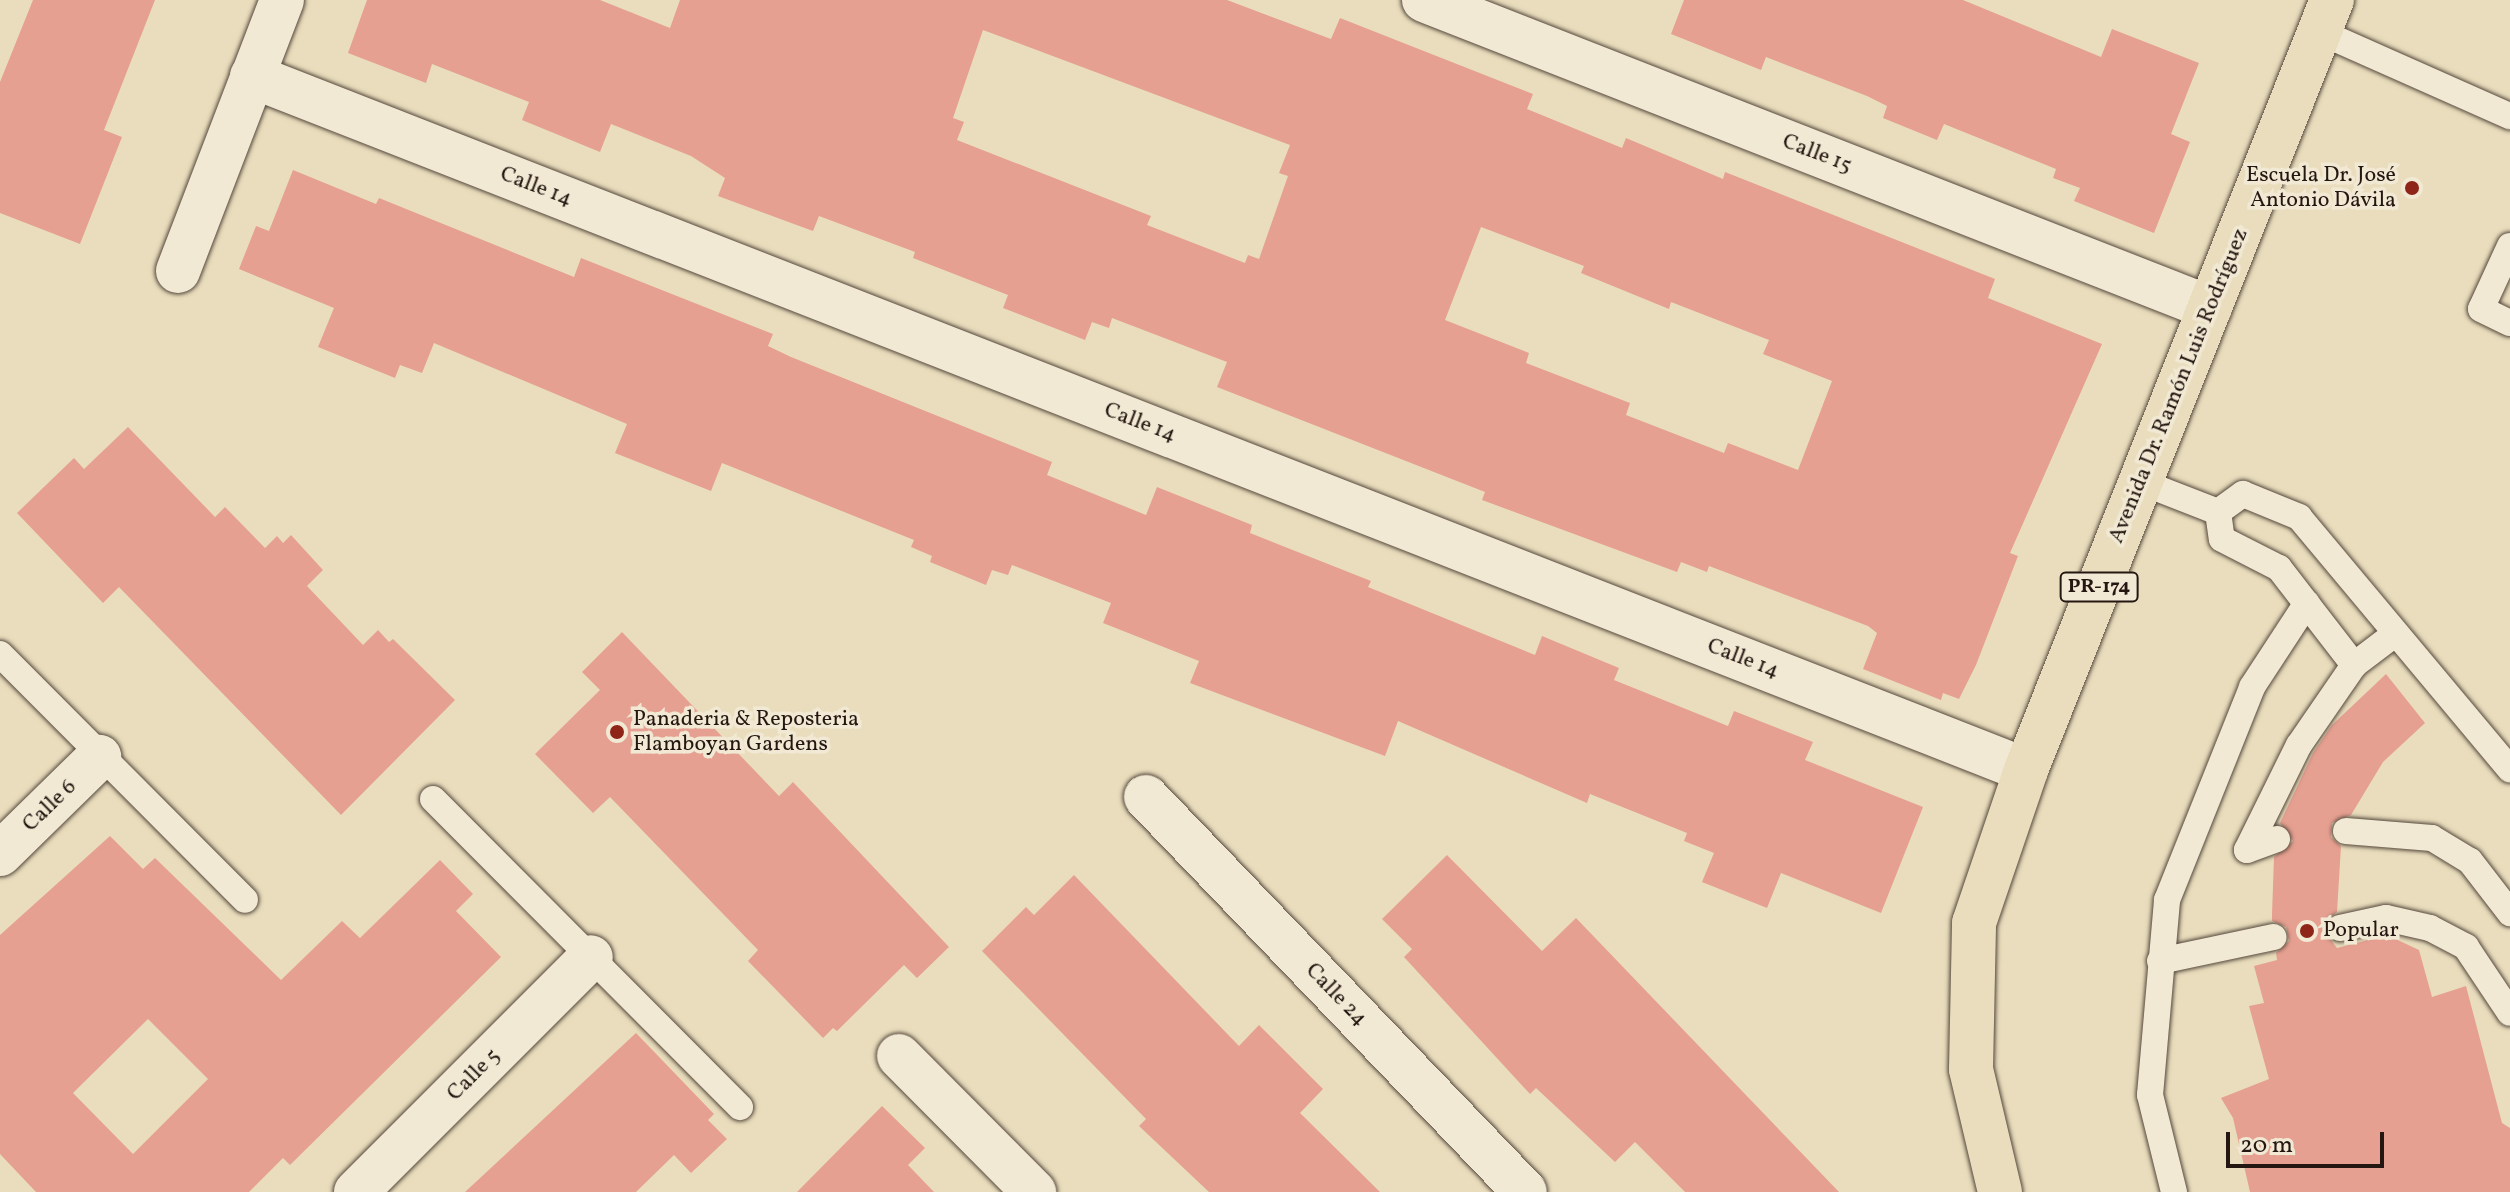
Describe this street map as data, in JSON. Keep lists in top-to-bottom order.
{
  "streets": {
    "main road": ["Avenida Dr. Ramón Luis Rodríguez", "PR-174"],
    "street": [
      "Calle 15",
      "Calle 14",
      "Calle 6",
      "Calle 24",
      "Calle 5"
    ]
  },
  "crossings": [
    ["Calle 15", "Avenida Dr. Ramón Luis Rodríguez"],
    ["Calle 14", "Avenida Dr. Ramón Luis Rodríguez"]
  ],
  "places": ["Escuela Dr. José Antonio Dávila", "Panaderia & Reposteria Flamboyan Gardens", "Popular"],
  "scale_bar": "20 m"
}
